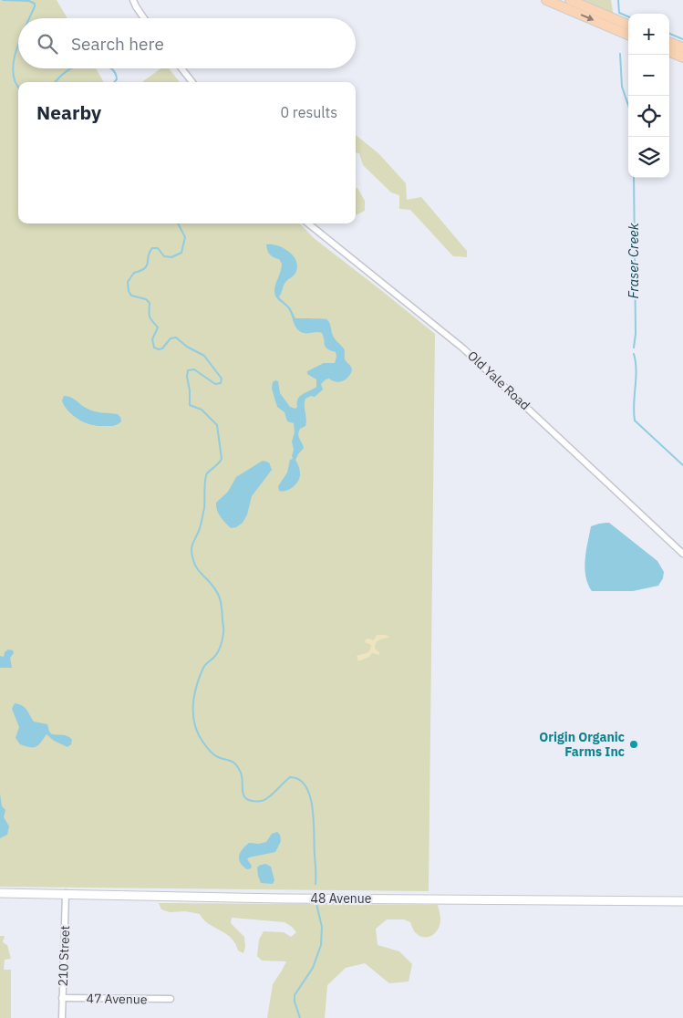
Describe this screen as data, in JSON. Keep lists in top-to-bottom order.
{
  "streets": {
    "main road": ["48 Avenue"],
    "street": ["Old Yale Road", "210 Street", "47 Avenue"]
  },
  "crossings": [
    ["48 Avenue", "210 Street"],
    ["210 Street", "47 Avenue"]
  ],
  "water": ["Fraser Creek"],
  "places": ["Origin Organic Farms Inc"],
  "page": {
    "map_buttons": ["+", "−"],
    "search": "Search here",
    "heading": ["Nearby", "0 results"]
  }
}
